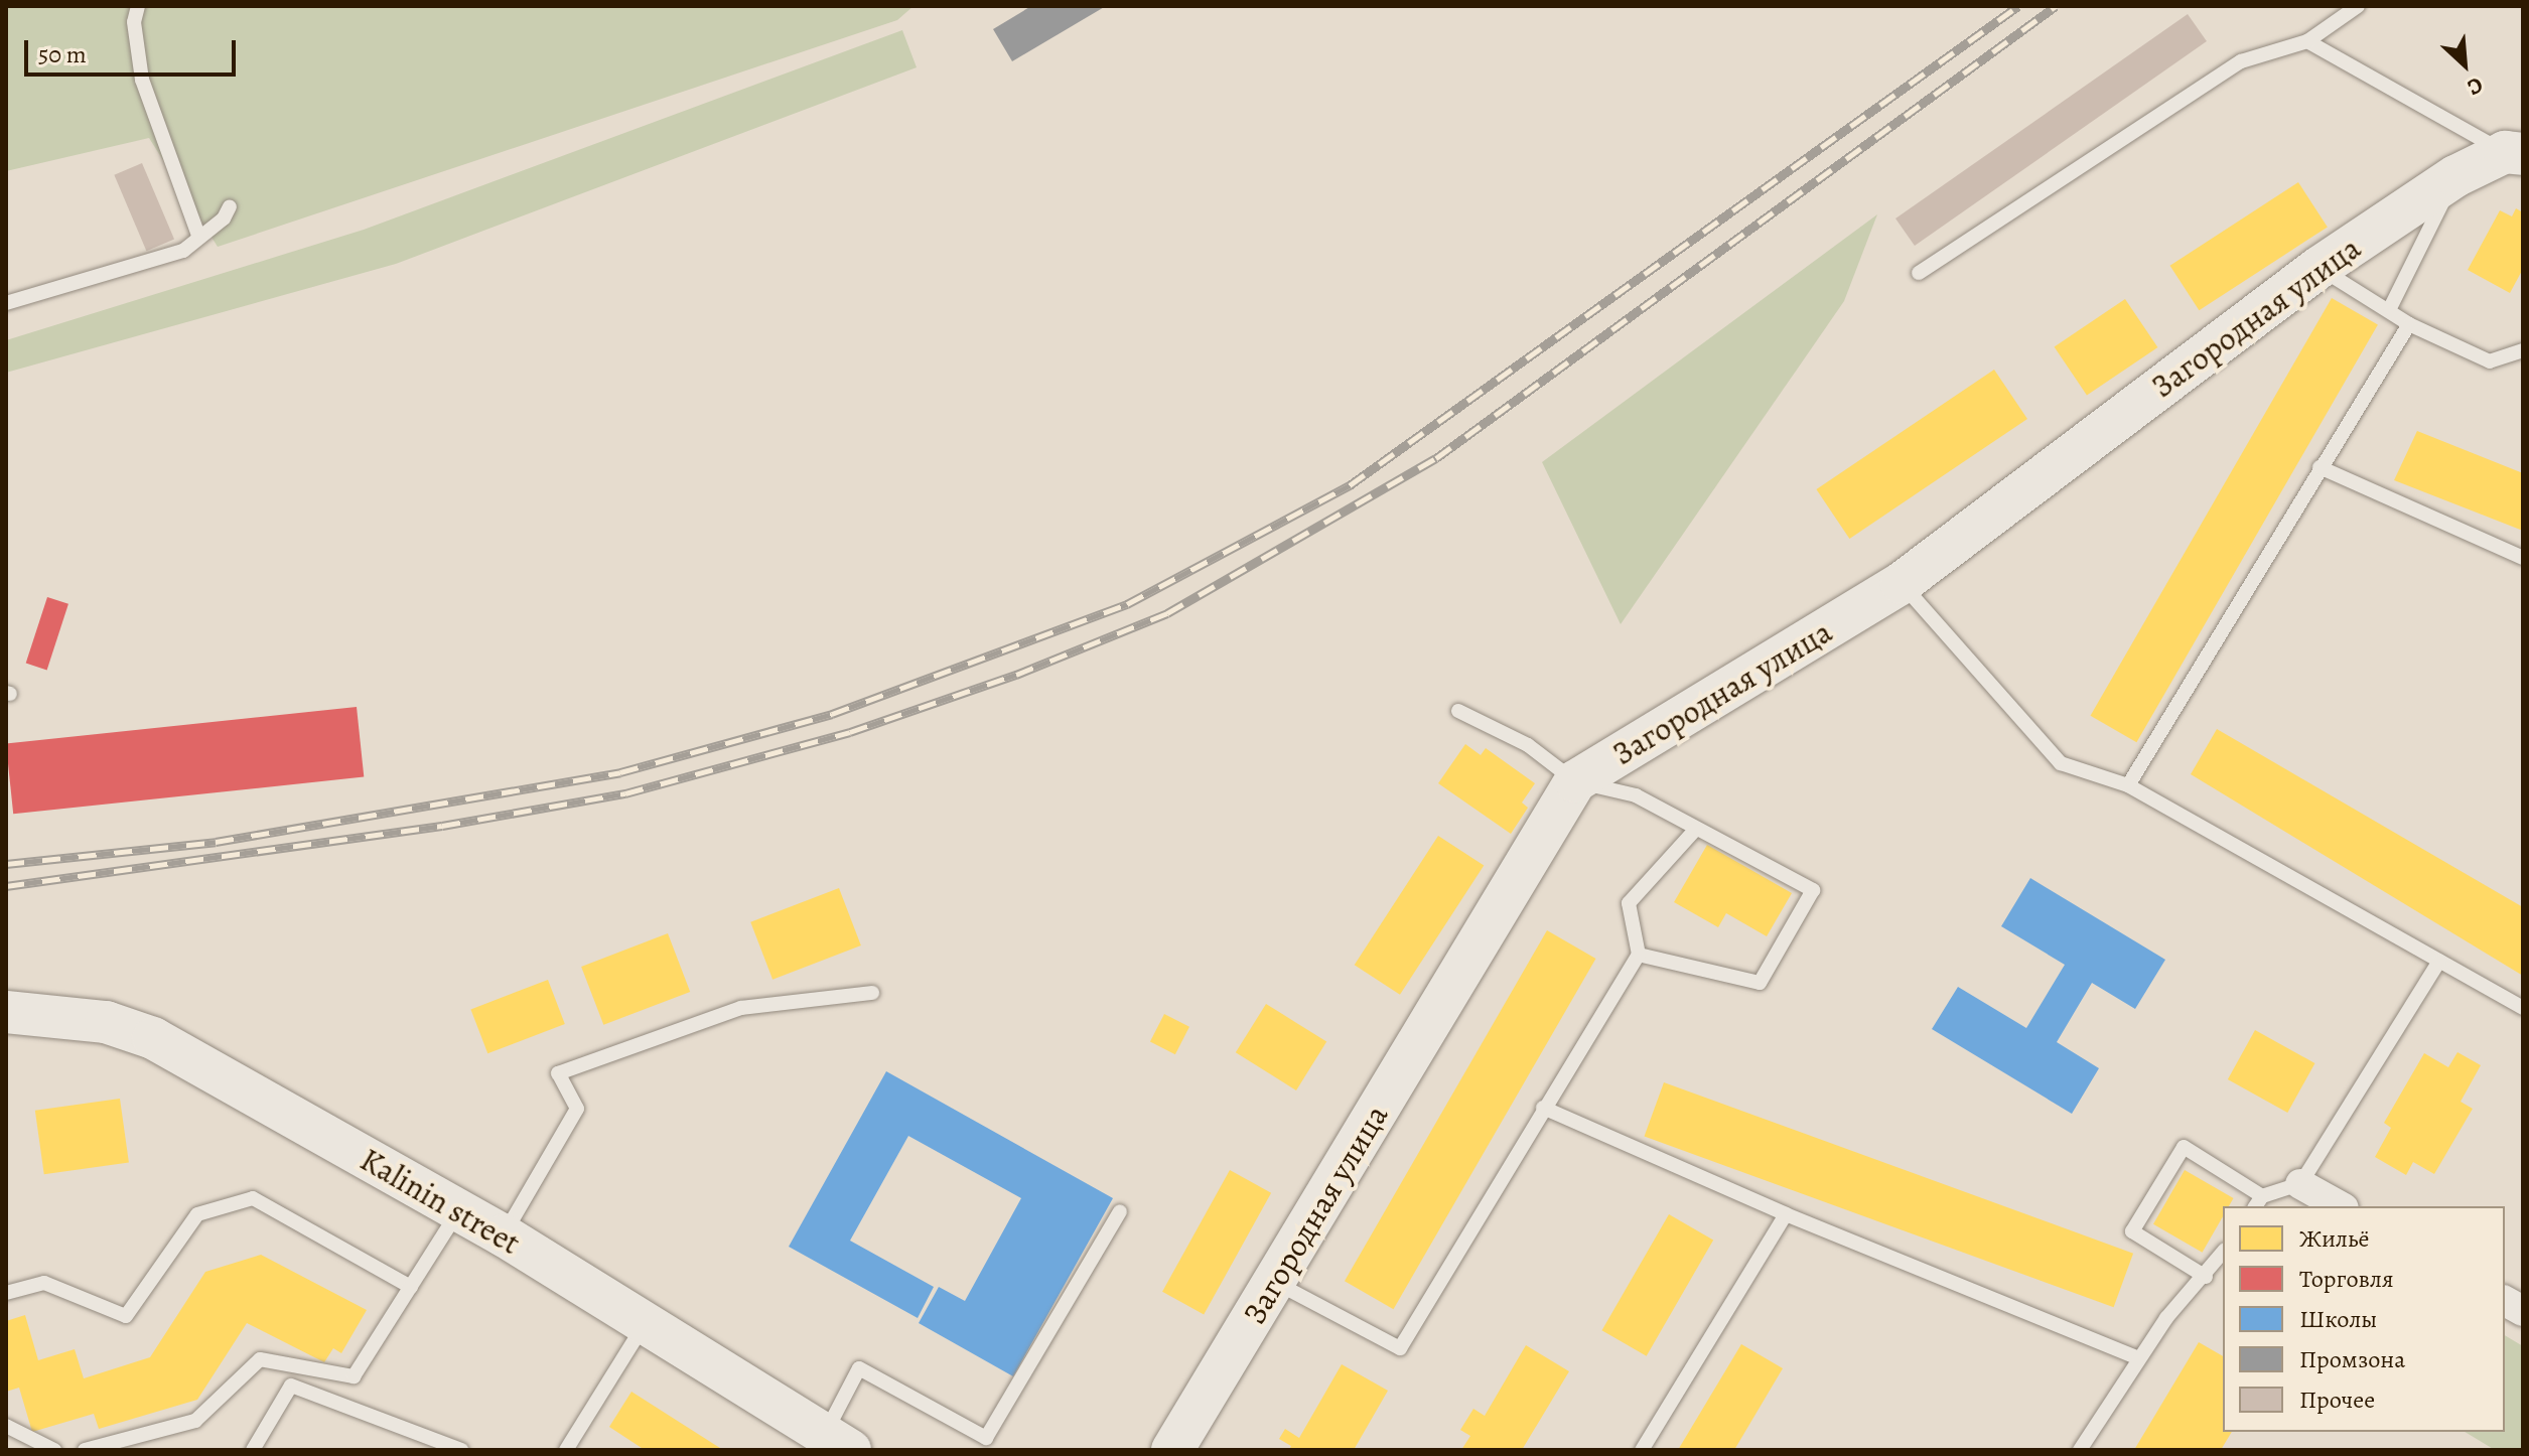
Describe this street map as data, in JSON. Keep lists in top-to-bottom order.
{
  "streets": {
    "street": ["Загородная улица", "Kalinin street"]
  },
  "legend": [
    "Жильё",
    "Торговля",
    "Школы",
    "Промзона",
    "Прочее"
  ],
  "scale_bar": "50 m",
  "north": "bottom right"
}
